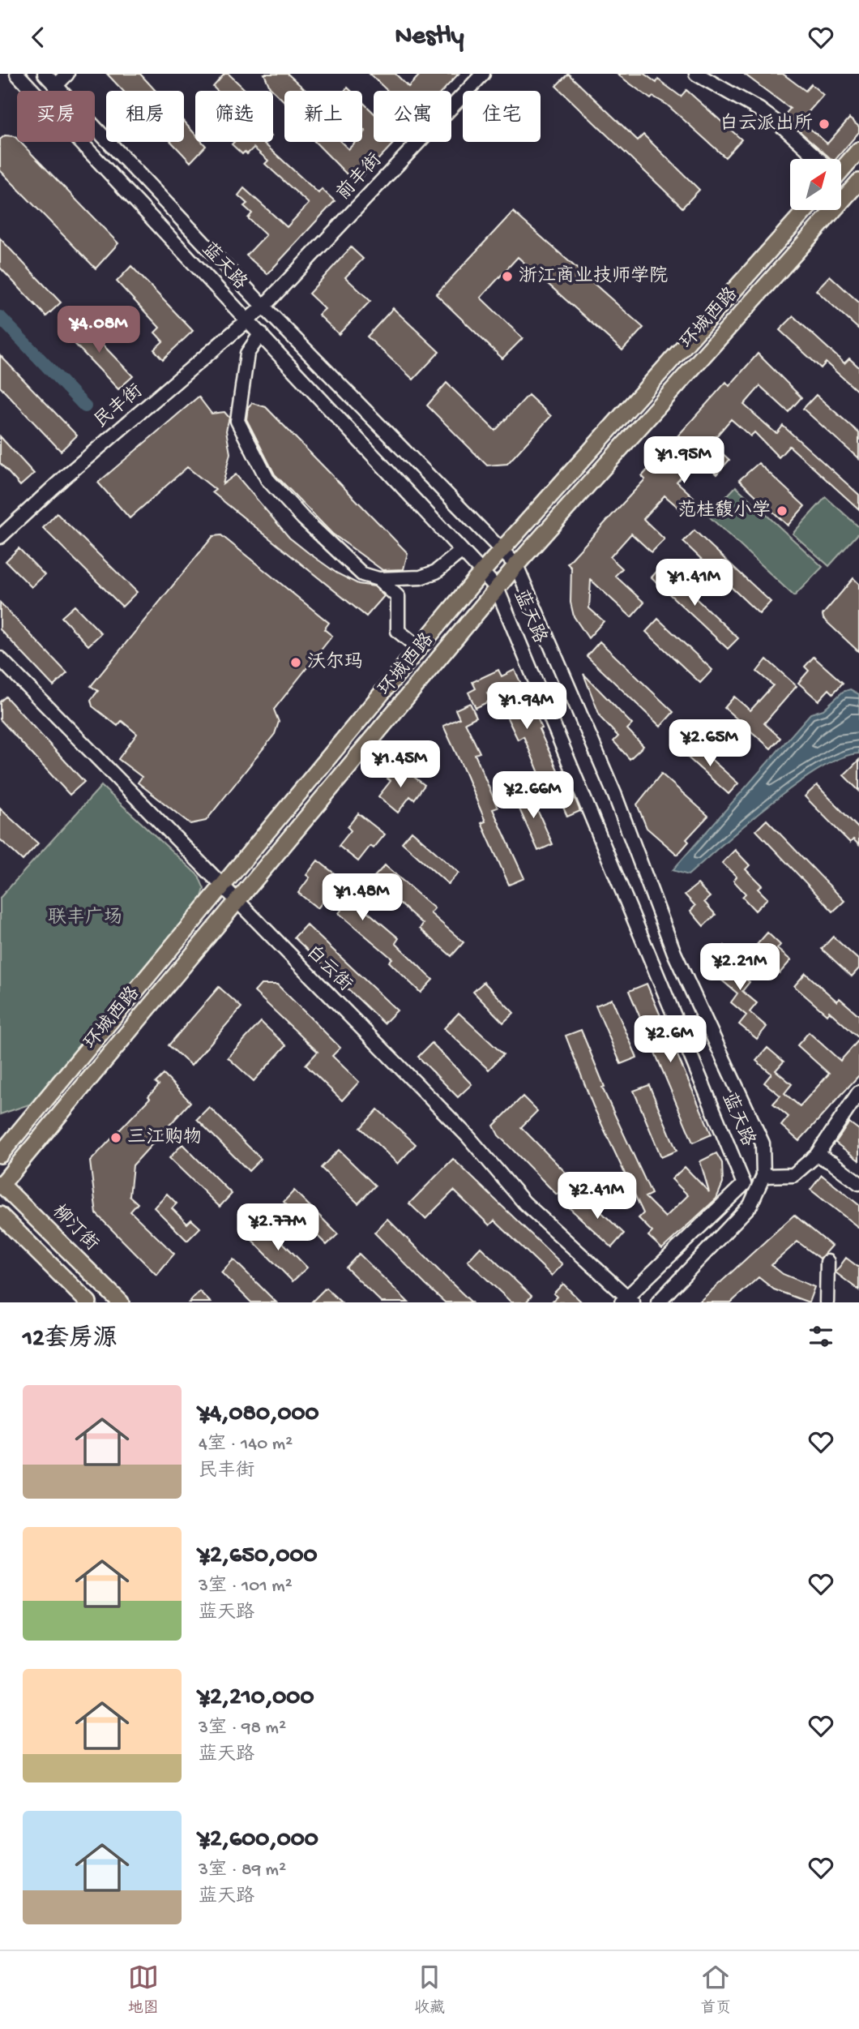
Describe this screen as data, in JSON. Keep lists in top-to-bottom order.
{
  "streets": {
    "main road": ["环城西路", "柳汀街"],
    "street": [
      "前丰街",
      "蓝天路",
      "民丰街",
      "白云街"
    ]
  },
  "crossings": [
    ["前丰街", "蓝天路"],
    ["前丰街", "民丰街"],
    ["蓝天路", "环城西路"],
    ["蓝天路", "民丰街"],
    ["蓝天路", "白云街"],
    ["环城西路", "白云街"],
    ["环城西路", "柳汀街"]
  ],
  "parks": ["联丰广场"],
  "places": [
    "白云派出所",
    "浙江商业技师学院",
    "范桂馥小学",
    "沃尔玛",
    "三江购物"
  ],
  "north": "top right",
  "page": {
    "header": "Nestly",
    "chip": [
      "买房",
      "租房",
      "筛选",
      "新上",
      "公寓",
      "住宅"
    ],
    "price": [
      "¥4.08M",
      "¥1.95M",
      "¥1.41M",
      "¥1.94M",
      "¥2.65M",
      "¥1.45M",
      "¥2.66M",
      "¥1.48M",
      "¥2.21M",
      "¥2.6M",
      "¥2.41M",
      "¥2.77M"
    ],
    "heading": "12套房源",
    "list": [
      {
        "name": "¥4,080,000",
        "note": "4室 · 140 m² · 民丰街"
      },
      {
        "name": "¥2,650,000",
        "note": "3室 · 101 m² · 蓝天路"
      },
      {
        "name": "¥2,210,000",
        "note": "3室 · 98 m² · 蓝天路"
      },
      {
        "name": "¥2,600,000",
        "note": "3室 · 89 m² · 蓝天路"
      }
    ],
    "tabs": ["地图", "收藏", "首页"]
  }
}
